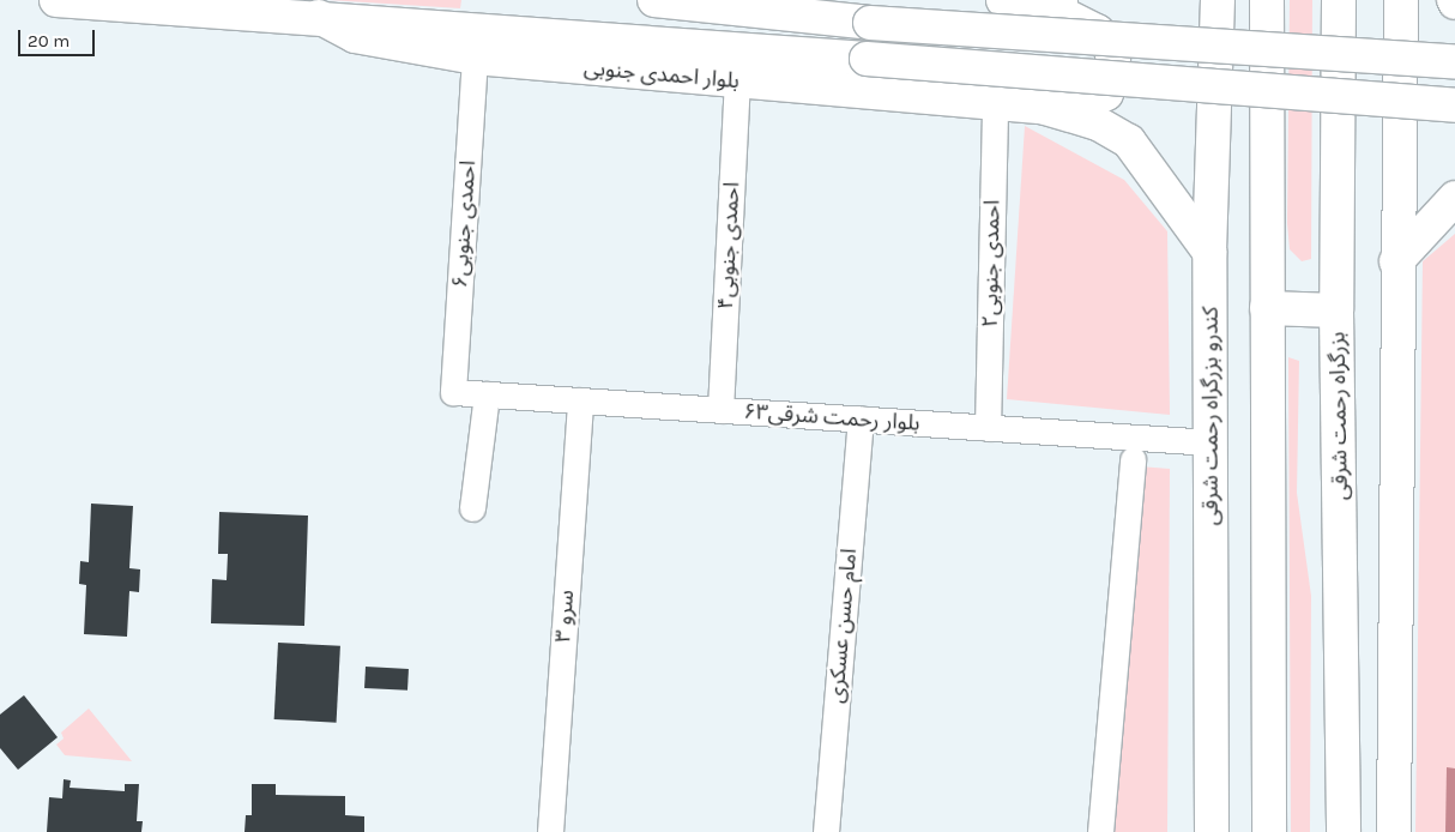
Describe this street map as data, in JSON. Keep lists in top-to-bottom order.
{
  "streets": {
    "main road": ["بلوار احمدی جنوبی", "کندرو بزرگراه رحمت شرقی", "بزرگراه رحمت شرقی"],
    "street": [
      "احمدی جنوبی۶",
      "احمدی جنوبی۴",
      "احمدی جنوبی۲",
      "بلوار رحمت شرقی۶۳",
      "سرو ۳",
      "امام حسن عسکری"
    ]
  },
  "crossings": [
    ["بلوار احمدی جنوبی", "احمدی جنوبی۶"],
    ["بلوار احمدی جنوبی", "احمدی جنوبی۴"],
    ["بلوار احمدی جنوبی", "احمدی جنوبی۲"],
    ["بلوار احمدی جنوبی", "کندرو بزرگراه رحمت شرقی"],
    ["احمدی جنوبی۶", "بلوار رحمت شرقی۶۳"],
    ["احمدی جنوبی۴", "بلوار رحمت شرقی۶۳"],
    ["احمدی جنوبی۲", "بلوار رحمت شرقی۶۳"],
    ["کندرو بزرگراه رحمت شرقی", "بلوار رحمت شرقی۶۳"],
    ["بلوار رحمت شرقی۶۳", "سرو ۳"],
    ["بلوار رحمت شرقی۶۳", "امام حسن عسکری"]
  ],
  "scale_bar": "20 m"
}
